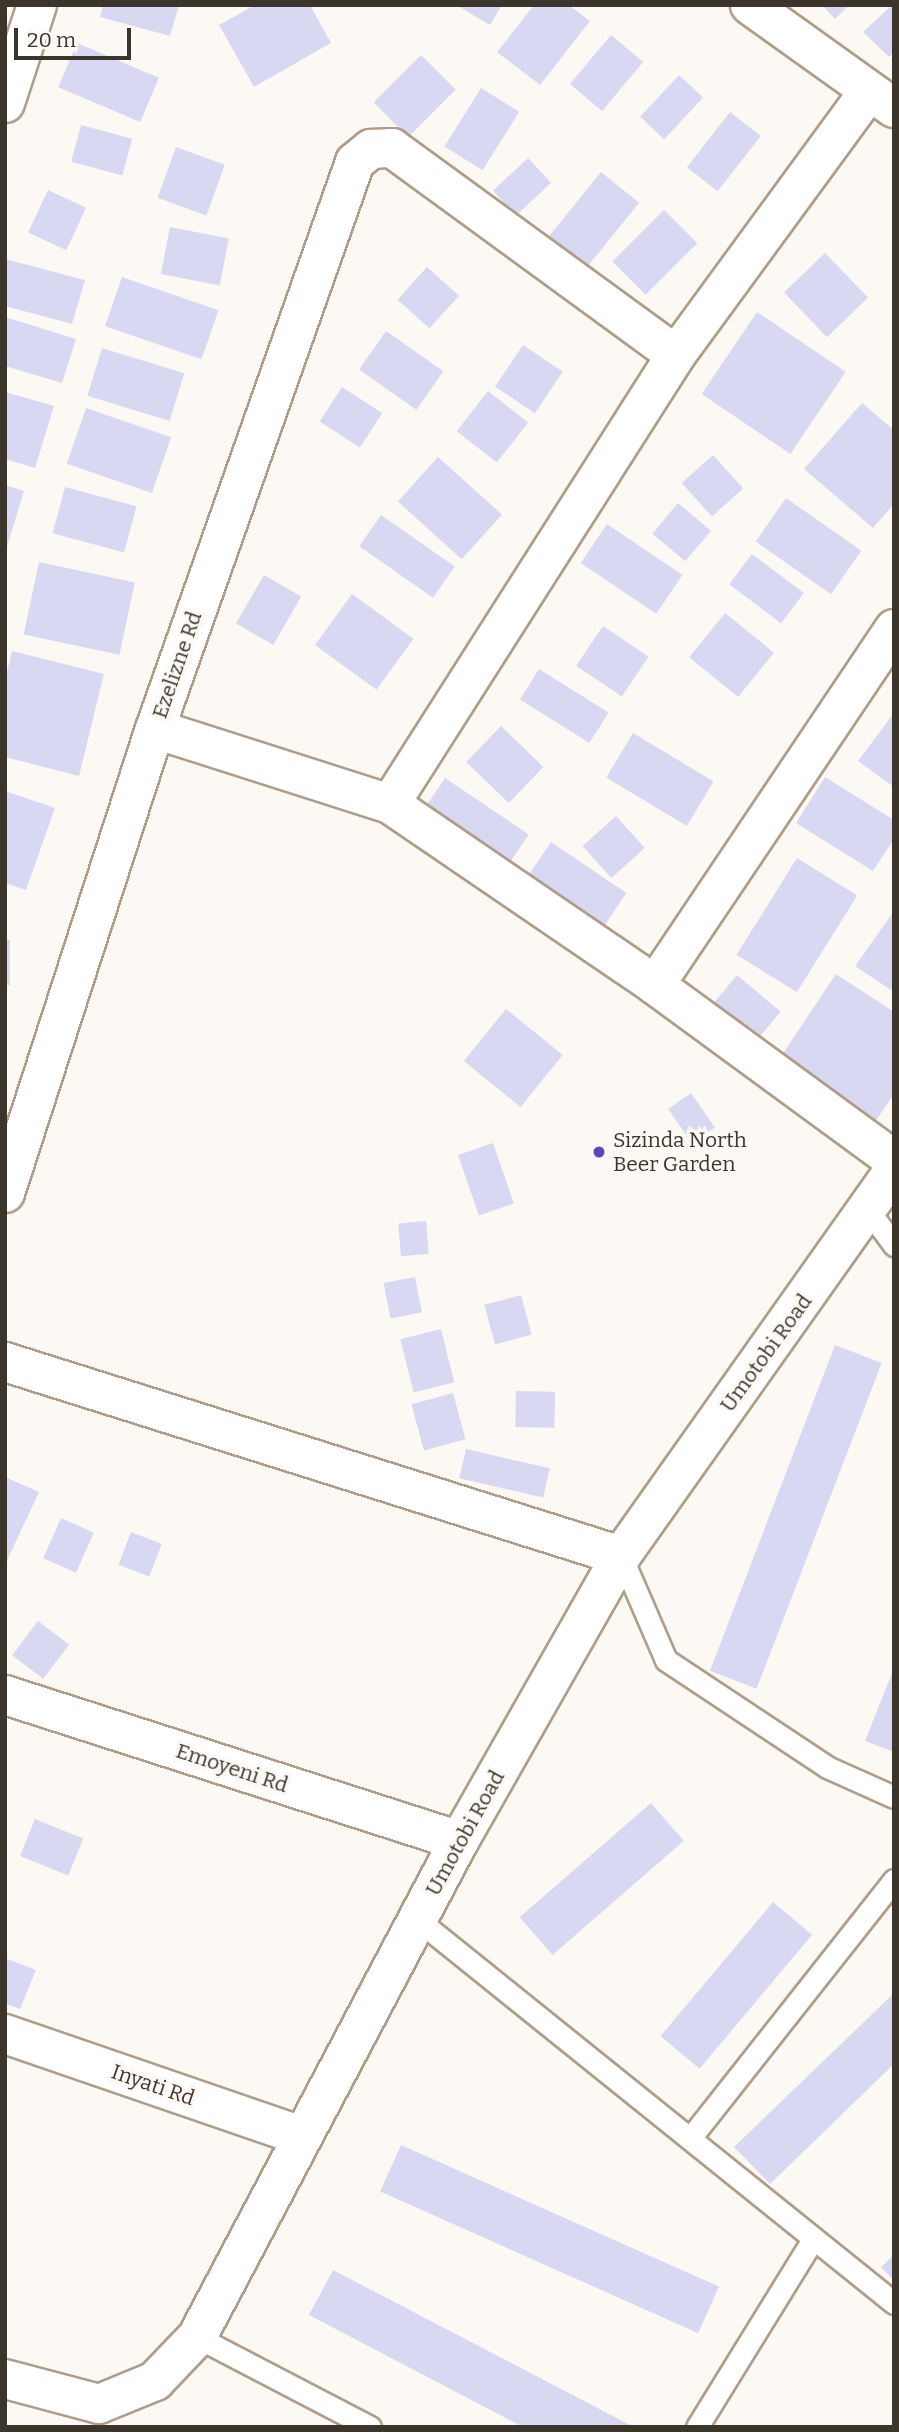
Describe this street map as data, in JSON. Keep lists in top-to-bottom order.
{
  "streets": {
    "street": [
      "Ezelizne Rd",
      "Umotobi Road",
      "Emoyeni Rd",
      "Inyati Rd"
    ]
  },
  "crossings": [
    ["Umotobi Road", "Emoyeni Rd"],
    ["Umotobi Road", "Inyati Rd"]
  ],
  "places": ["Sizinda North Beer Garden"],
  "scale_bar": "20 m"
}
